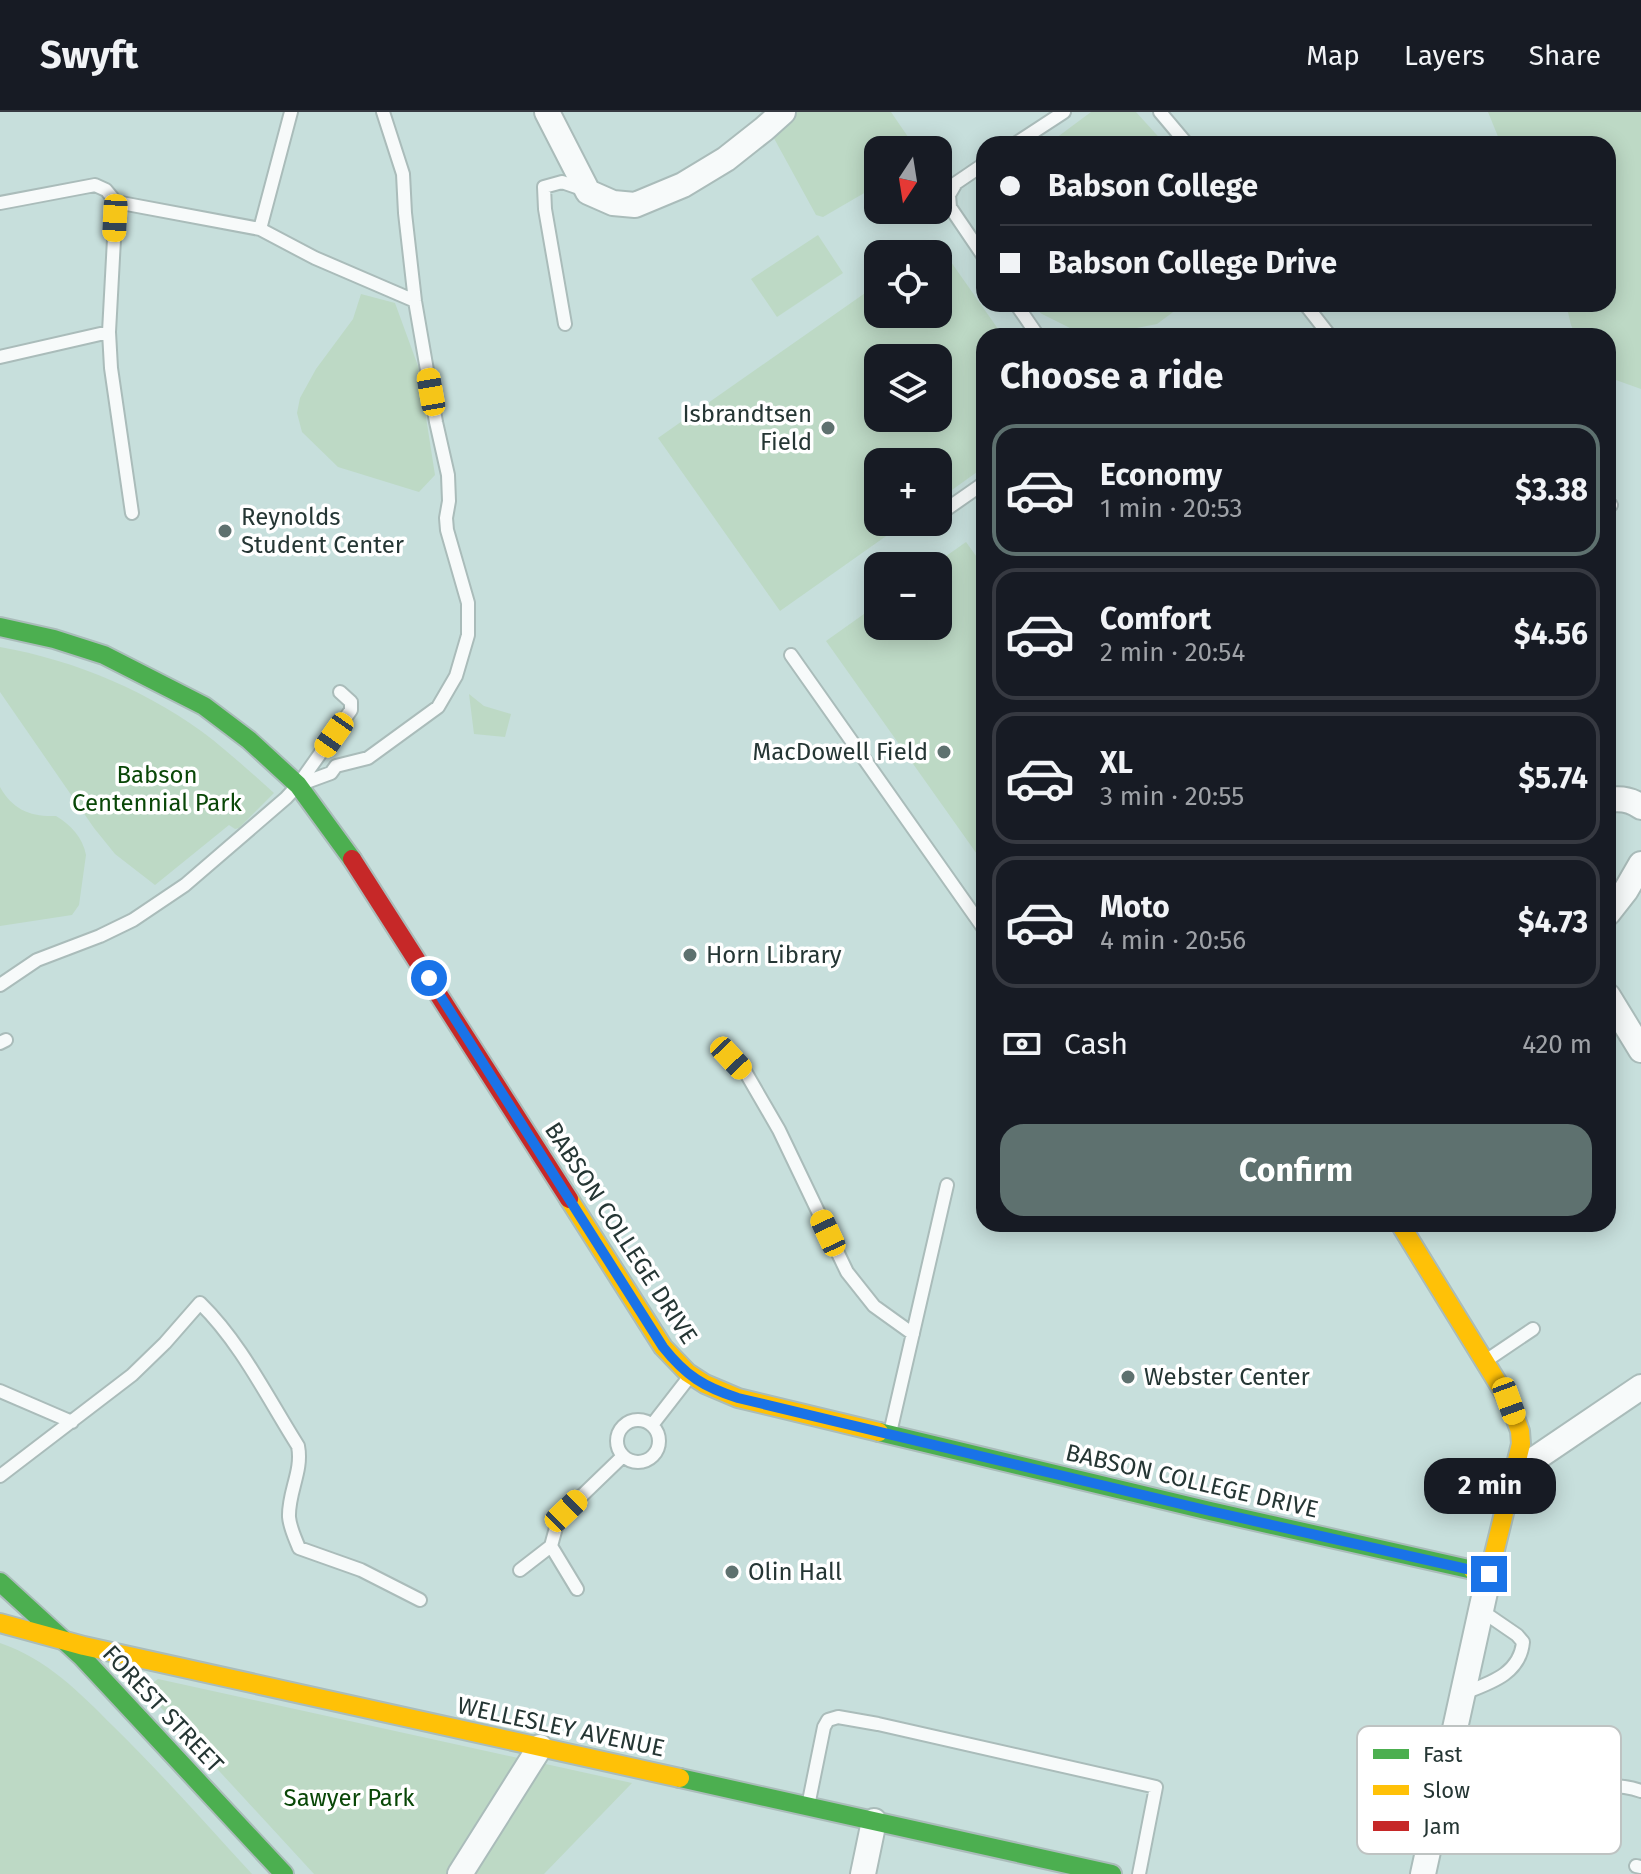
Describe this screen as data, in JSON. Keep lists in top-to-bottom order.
{
  "streets": {
    "street": ["BABSON COLLEGE DRIVE", "FOREST STREET", "WELLESLEY AVENUE"]
  },
  "crossings": [
    ["FOREST STREET", "WELLESLEY AVENUE"]
  ],
  "parks": ["Babson Centennial Park", "Sawyer Park"],
  "places": [
    "Isbrandtsen Field",
    "Reynolds Student Center",
    "MacDowell Field",
    "Horn Library",
    "Webster Center",
    "Olin Hall"
  ],
  "legend": ["Fast", "Slow", "Jam"],
  "north": "bottom",
  "page": {
    "header": "Swyft",
    "nav": ["Map", "Layers", "Share"],
    "map_buttons": ["+", "−"],
    "banner": ["Babson College", "Babson College Drive"],
    "heading": "Choose a ride",
    "list": [
      {
        "name": "Economy",
        "note": "1 min · 20:53",
        "value": "$3.38"
      },
      {
        "name": "Comfort",
        "note": "2 min · 20:54",
        "value": "$4.56"
      },
      {
        "name": "XL",
        "note": "3 min · 20:55",
        "value": "$5.74"
      },
      {
        "name": "Moto",
        "note": "4 min · 20:56",
        "value": "$4.73"
      }
    ],
    "pay": ["Cash", "420 m"],
    "buttons": "Confirm",
    "bubble": "2 min"
  }
}
